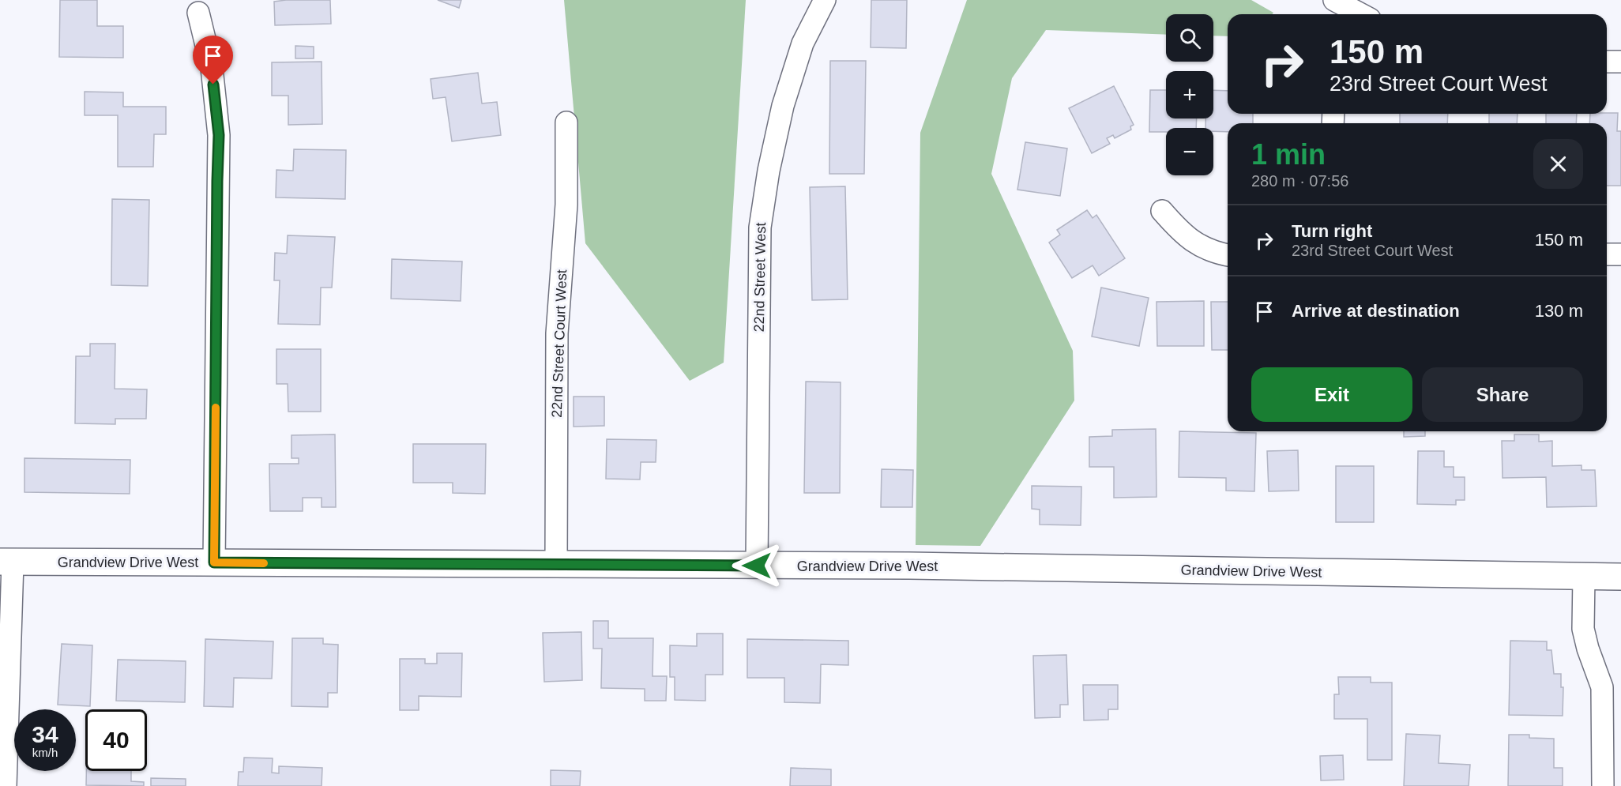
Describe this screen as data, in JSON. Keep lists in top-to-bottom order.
{
  "streets": {
    "street": ["22nd Street West", "22nd Street Court West", "Grandview Drive West"]
  },
  "crossings": [
    ["22nd Street West", "Grandview Drive West"],
    ["22nd Street Court West", "Grandview Drive West"]
  ],
  "page": {
    "map_buttons": ["+", "−"],
    "turn": ["150 m", "23rd Street Court West"],
    "heading": ["1 min", "280 m · 07:56"],
    "list": [
      {
        "name": "Turn right",
        "note": "23rd Street Court West",
        "value": "150 m"
      },
      {
        "name": "Arrive at destination",
        "value": "130 m"
      }
    ],
    "buttons": ["Exit", "Share"],
    "speed": "34 km/h",
    "limit": "40"
  }
}
